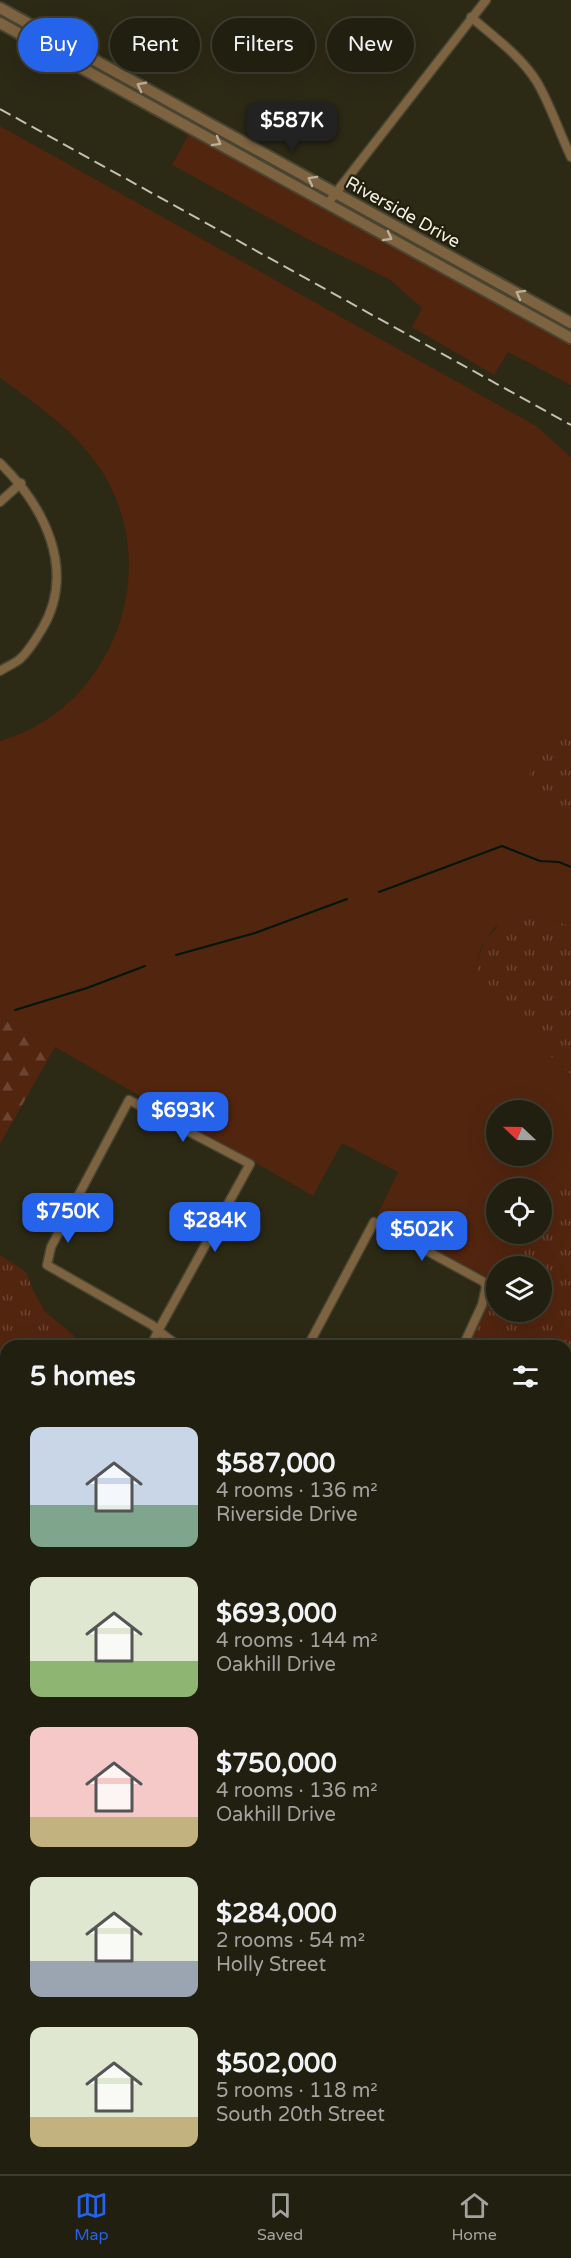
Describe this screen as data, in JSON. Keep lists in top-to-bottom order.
{
  "streets": {
    "street": ["Riverside Drive"]
  },
  "north": "left",
  "page": {
    "chip": [
      "Buy",
      "Rent",
      "Filters",
      "New"
    ],
    "price": [
      "$587K",
      "$693K",
      "$750K",
      "$284K",
      "$502K"
    ],
    "heading": "5 homes",
    "list": [
      {
        "name": "$587,000",
        "note": "4 rooms · 136 m² · Riverside Drive"
      },
      {
        "name": "$693,000",
        "note": "4 rooms · 144 m² · Oakhill Drive"
      },
      {
        "name": "$750,000",
        "note": "4 rooms · 136 m² · Oakhill Drive"
      },
      {
        "name": "$284,000",
        "note": "2 rooms · 54 m² · Holly Street"
      },
      {
        "name": "$502,000",
        "note": "5 rooms · 118 m² · South 20th Street"
      }
    ],
    "tabs": ["Map", "Saved", "Home"]
  }
}
